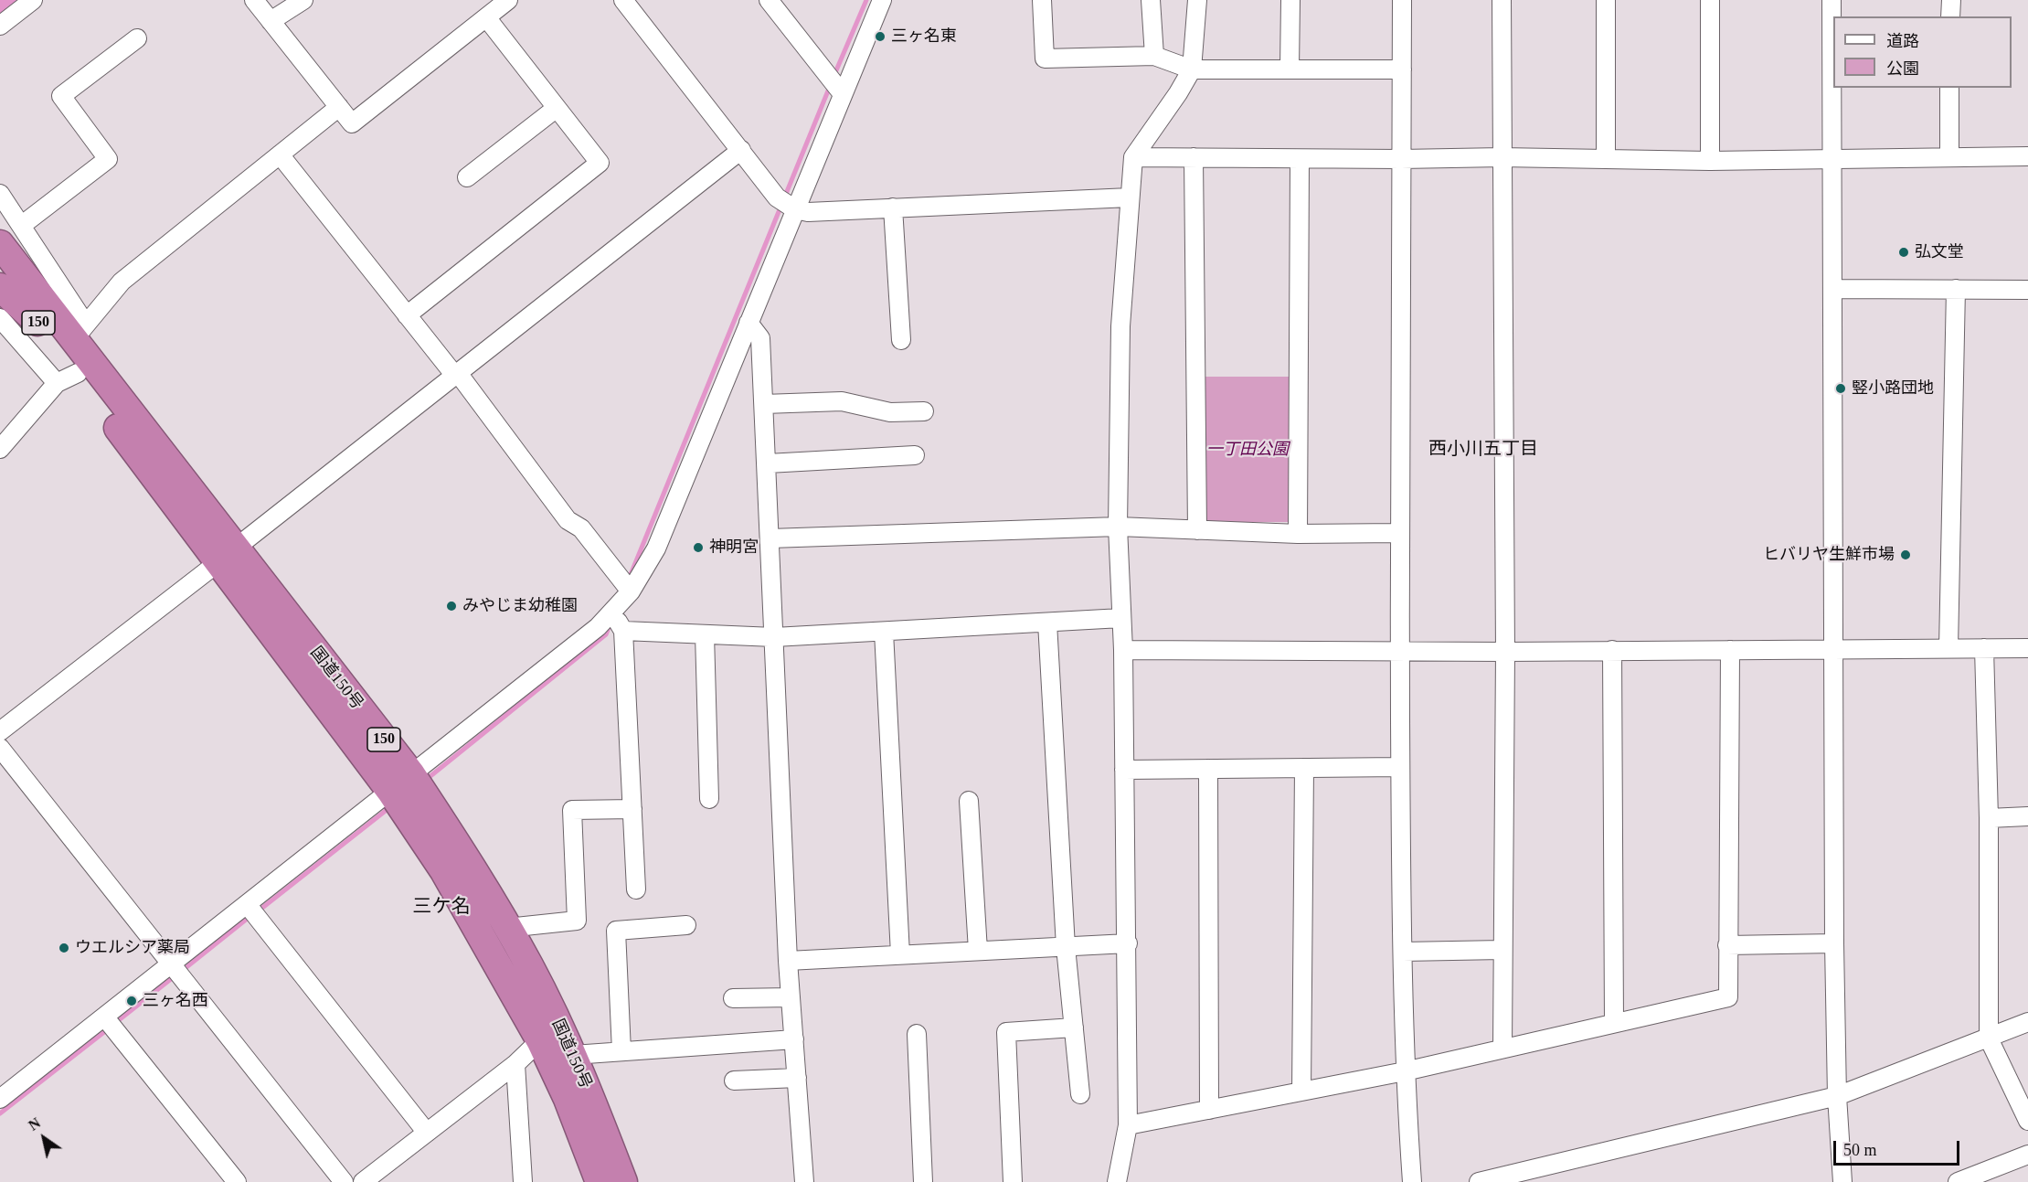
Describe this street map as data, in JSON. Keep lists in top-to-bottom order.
{
  "streets": {
    "highway": ["150", "国道150号"]
  },
  "crossings": [
    ["150", "国道150号"]
  ],
  "districts": ["西小川五丁目", "三ケ名"],
  "parks": ["一丁田公園"],
  "places": [
    "三ヶ名東",
    "弘文堂",
    "竪小路団地",
    "神明宮",
    "ヒバリヤ生鮮市場",
    "みやじま幼稚園",
    "ウエルシア薬局",
    "三ヶ名西"
  ],
  "legend": ["道路", "公園"],
  "scale_bar": "50 m",
  "north": "top left"
}
